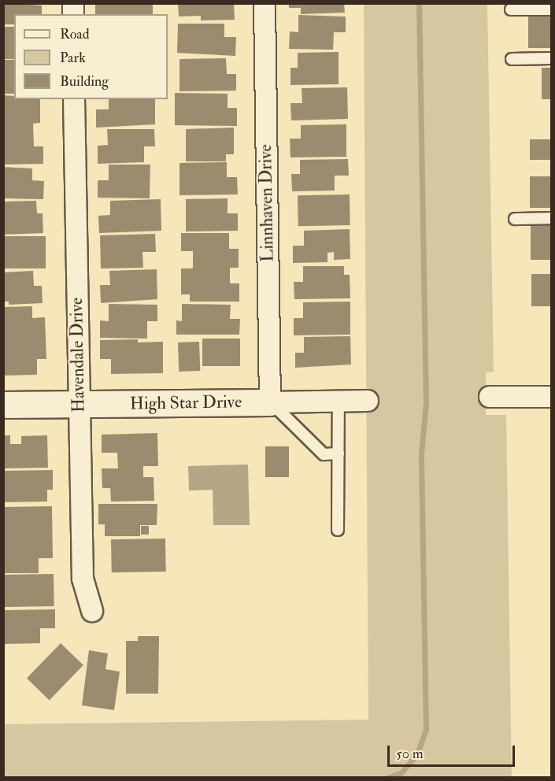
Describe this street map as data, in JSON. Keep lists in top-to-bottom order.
{
  "streets": {
    "street": ["Linnhaven Drive", "Havendale Drive", "High Star Drive"]
  },
  "crossings": [
    ["Linnhaven Drive", "High Star Drive"],
    ["Havendale Drive", "High Star Drive"]
  ],
  "legend": ["Road", "Park", "Building"],
  "scale_bar": "50 m"
}
